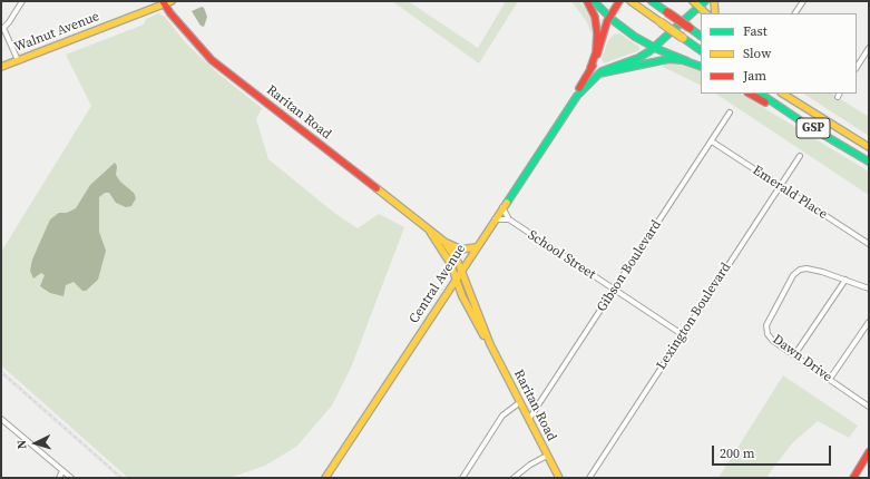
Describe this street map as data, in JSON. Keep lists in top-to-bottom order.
{
  "streets": {
    "main road": [
      "Walnut Avenue",
      "Raritan Road",
      "GSP",
      "Central Avenue"
    ],
    "street": [
      "Emerald Place",
      "School Street",
      "Gibson Boulevard",
      "Lexington Boulevard",
      "Dawn Drive"
    ]
  },
  "crossings": [
    ["Walnut Avenue", "Raritan Road"],
    ["Raritan Road", "Gibson Boulevard"],
    ["Raritan Road", "Central Avenue"],
    ["Emerald Place", "Gibson Boulevard"],
    ["Emerald Place", "Lexington Boulevard"],
    ["School Street", "Gibson Boulevard"],
    ["School Street", "Lexington Boulevard"]
  ],
  "legend": ["Fast", "Slow", "Jam"],
  "scale_bar": "200 m",
  "north": "left"
}
